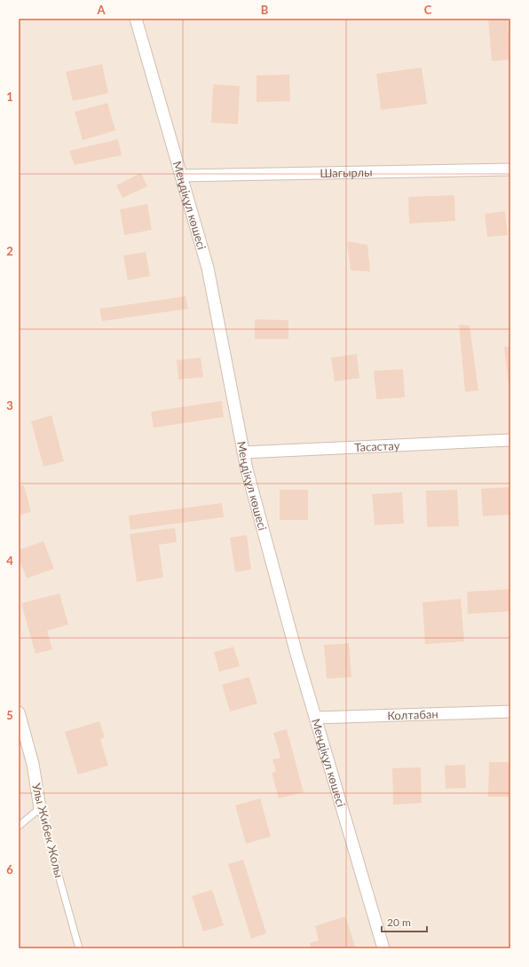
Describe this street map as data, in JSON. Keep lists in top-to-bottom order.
{
  "streets": {
    "street": [
      "Шагырлы",
      "Меңдіқұл көшесі",
      "Тасастау",
      "Колтабан",
      "Улы Жибек Жолы"
    ]
  },
  "crossings": [
    ["Шагырлы", "Меңдіқұл көшесі"],
    ["Меңдіқұл көшесі", "Тасастау"],
    ["Меңдіқұл көшесі", "Колтабан"]
  ],
  "scale_bar": "20 m",
  "grid": {
    "columns": ["A", "B", "C"],
    "rows": [
      "1",
      "2",
      "3",
      "4",
      "5",
      "6"
    ]
  }
}
